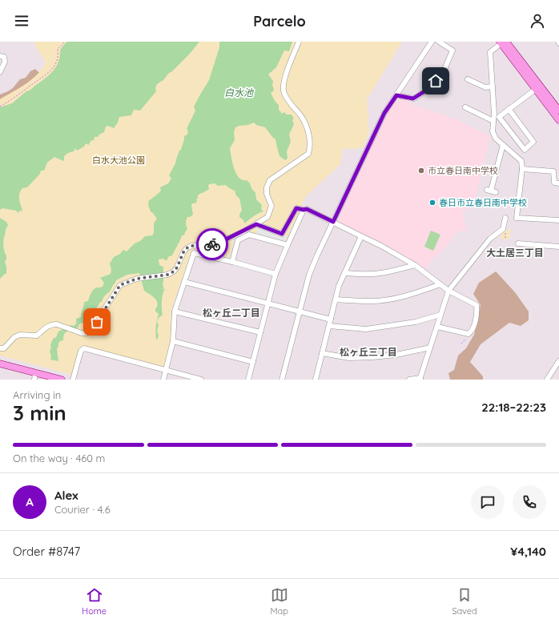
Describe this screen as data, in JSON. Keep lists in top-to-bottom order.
{
  "districts": ["大土居三丁目", "松ヶ丘二丁目", "松ヶ丘三丁目"],
  "water": ["白水池"],
  "parks": ["白水大池公園"],
  "places": ["市立春日南中学校", "春日市立春日南中学校"],
  "page": {
    "header": "Parcelo",
    "heading": ["3 min", "Arriving in", "22:18–22:23"],
    "panel": [
      "Alex",
      "Courier · 4.6",
      "Order #8747",
      "¥4,140"
    ],
    "bar": "On the way · 460 m",
    "round": "A",
    "tabs": ["Home", "Map", "Saved"]
  }
}
